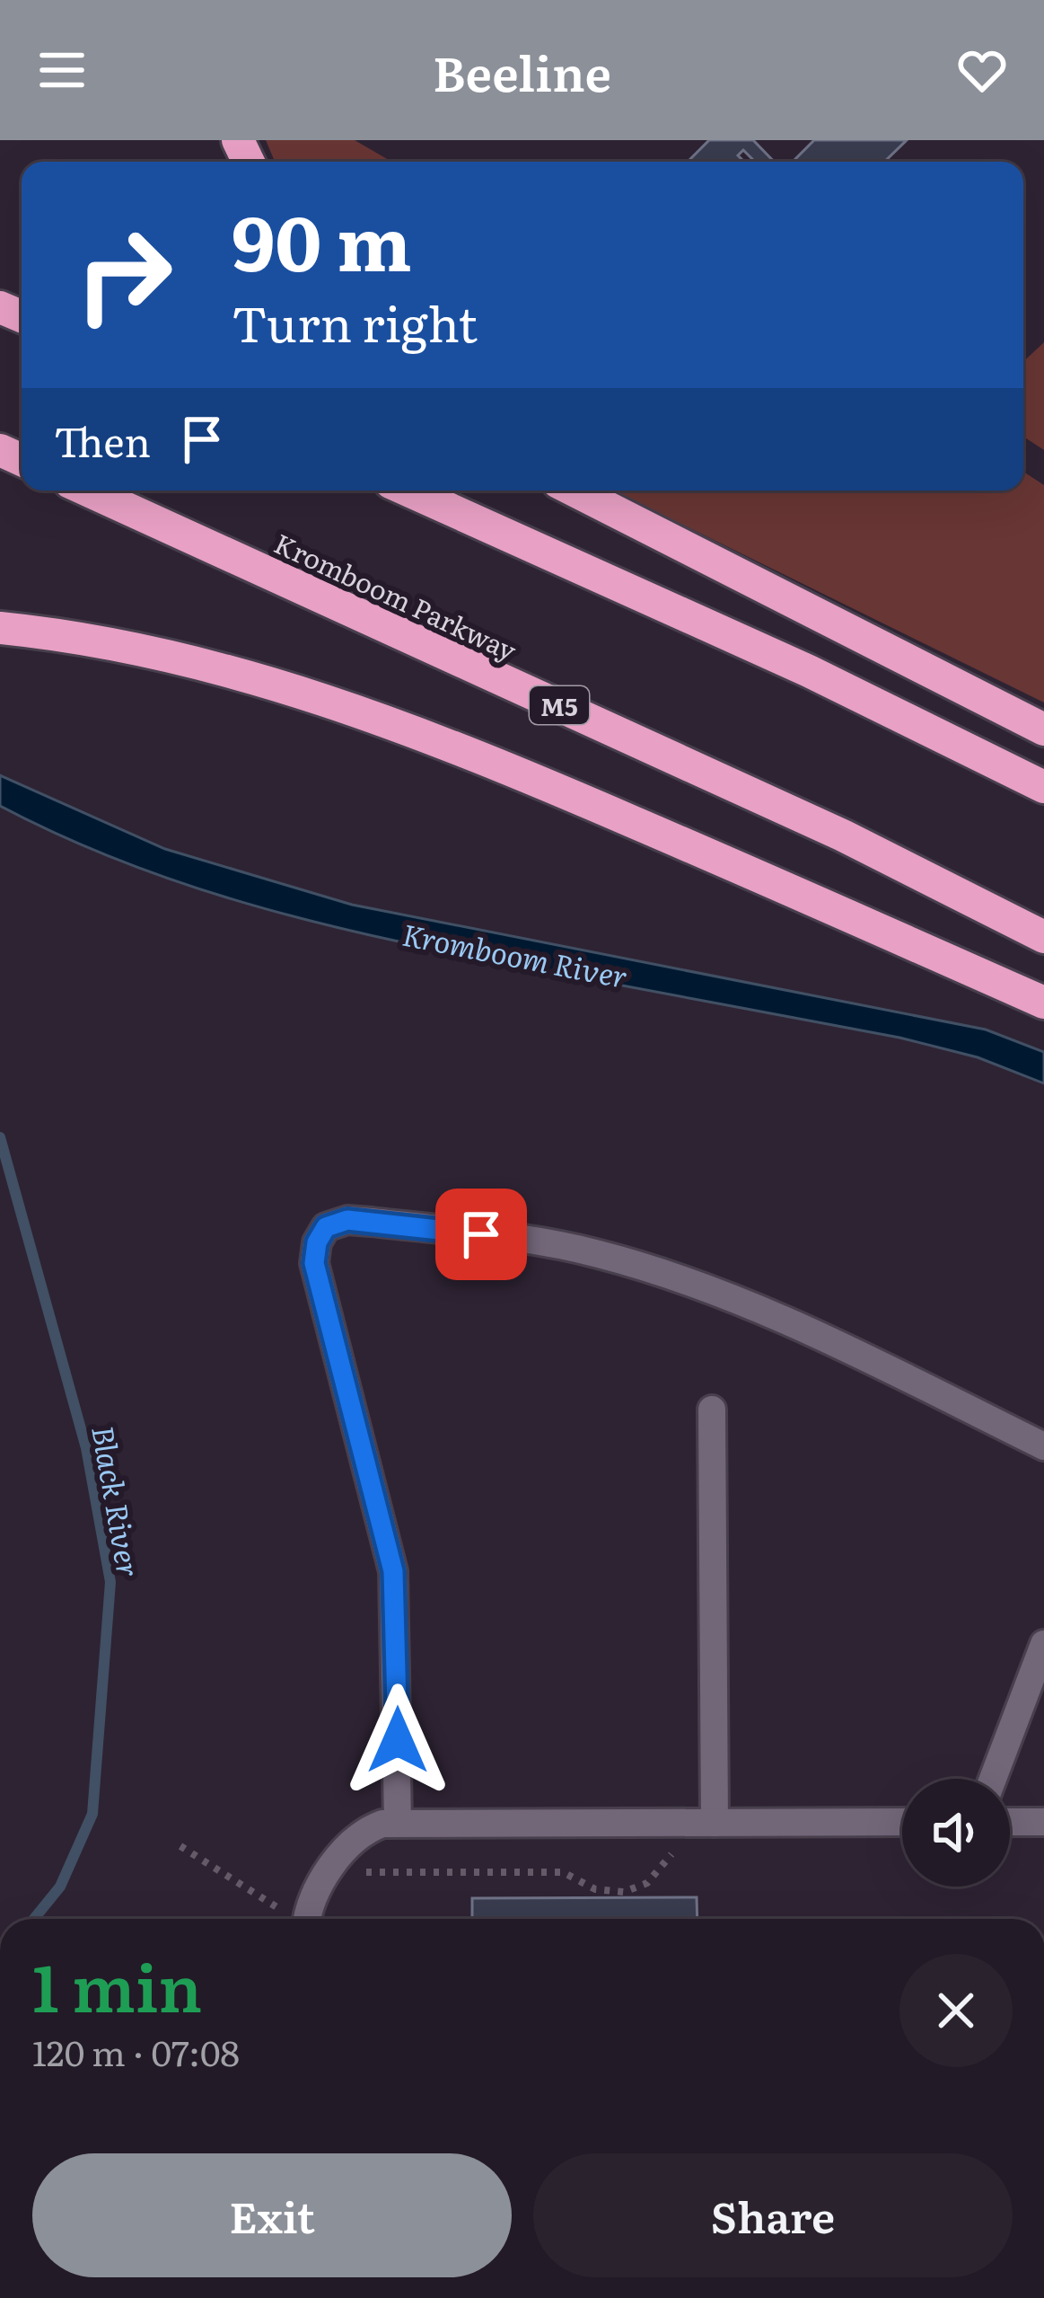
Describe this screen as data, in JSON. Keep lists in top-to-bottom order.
{
  "streets": {
    "highway": ["Kromboom Parkway", "M5"]
  },
  "water": ["Kromboom River", "Black River"],
  "page": {
    "header": "Beeline",
    "turn": ["90 m", "Turn right"],
    "then": "Then",
    "heading": ["1 min", "120 m · 07:08"],
    "buttons": ["Exit", "Share"]
  }
}
